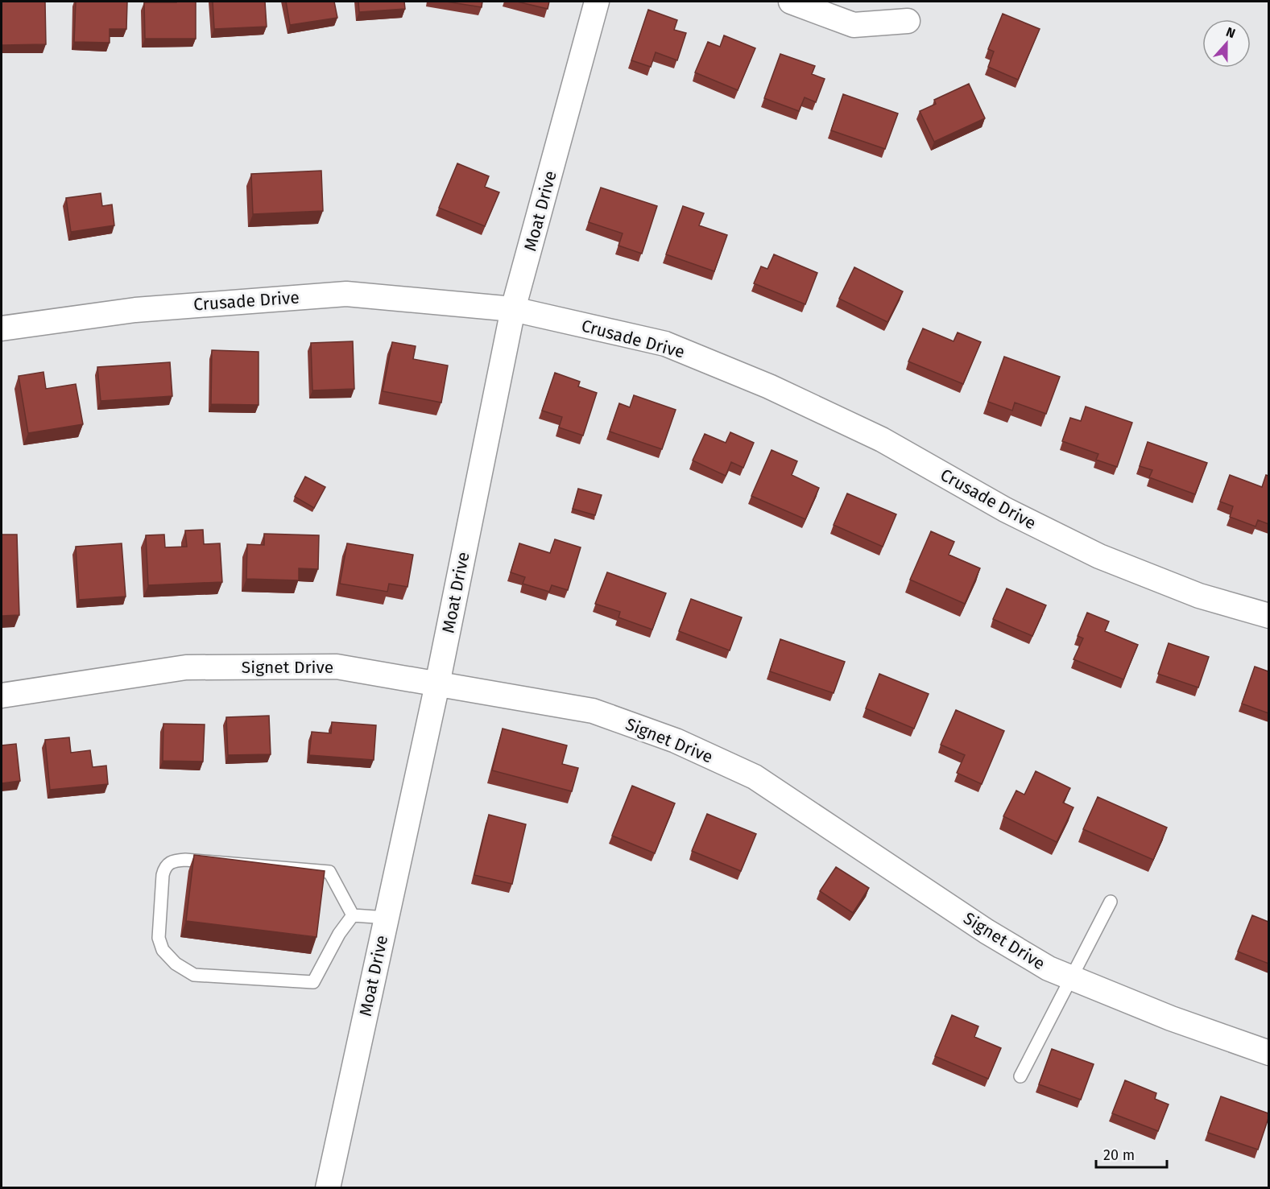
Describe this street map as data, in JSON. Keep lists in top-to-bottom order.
{
  "streets": {
    "street": ["Moat Drive", "Crusade Drive", "Signet Drive"]
  },
  "crossings": [
    ["Moat Drive", "Crusade Drive"],
    ["Moat Drive", "Signet Drive"]
  ],
  "scale_bar": "20 m",
  "north": "top"
}
